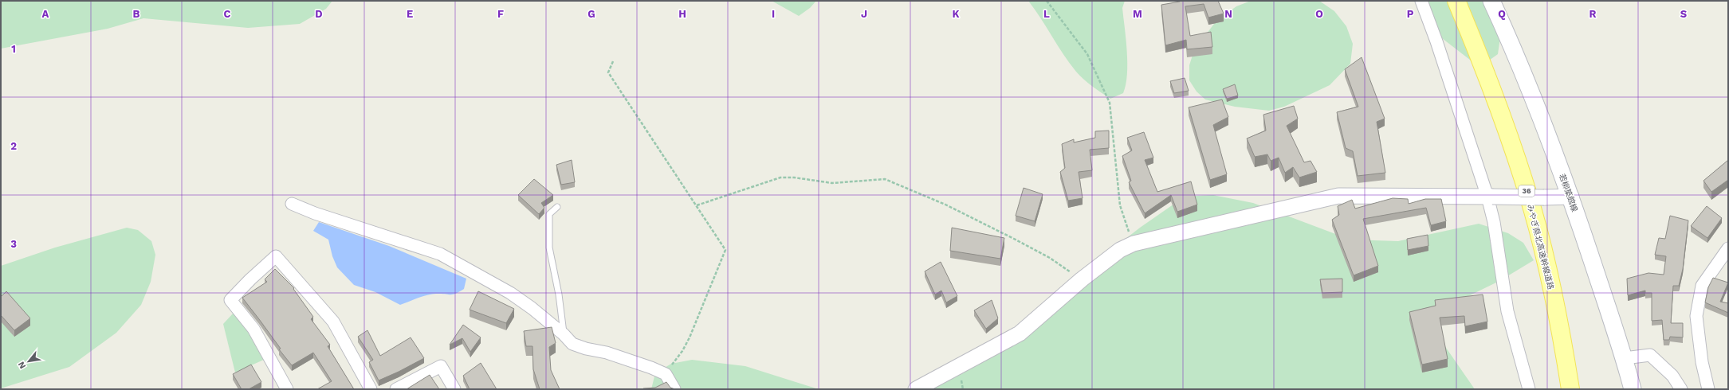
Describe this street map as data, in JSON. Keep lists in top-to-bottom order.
{
  "streets": {
    "main road": ["36", "若柳築館線", "みやぎ県北高速幹線道路"]
  },
  "north": "bottom left",
  "grid": {
    "columns": [
      "A",
      "B",
      "C",
      "D",
      "E",
      "F",
      "G",
      "H",
      "I",
      "J",
      "K",
      "L",
      "M",
      "N",
      "O",
      "P",
      "Q",
      "R",
      "S"
    ],
    "rows": ["1", "2", "3"]
  }
}
